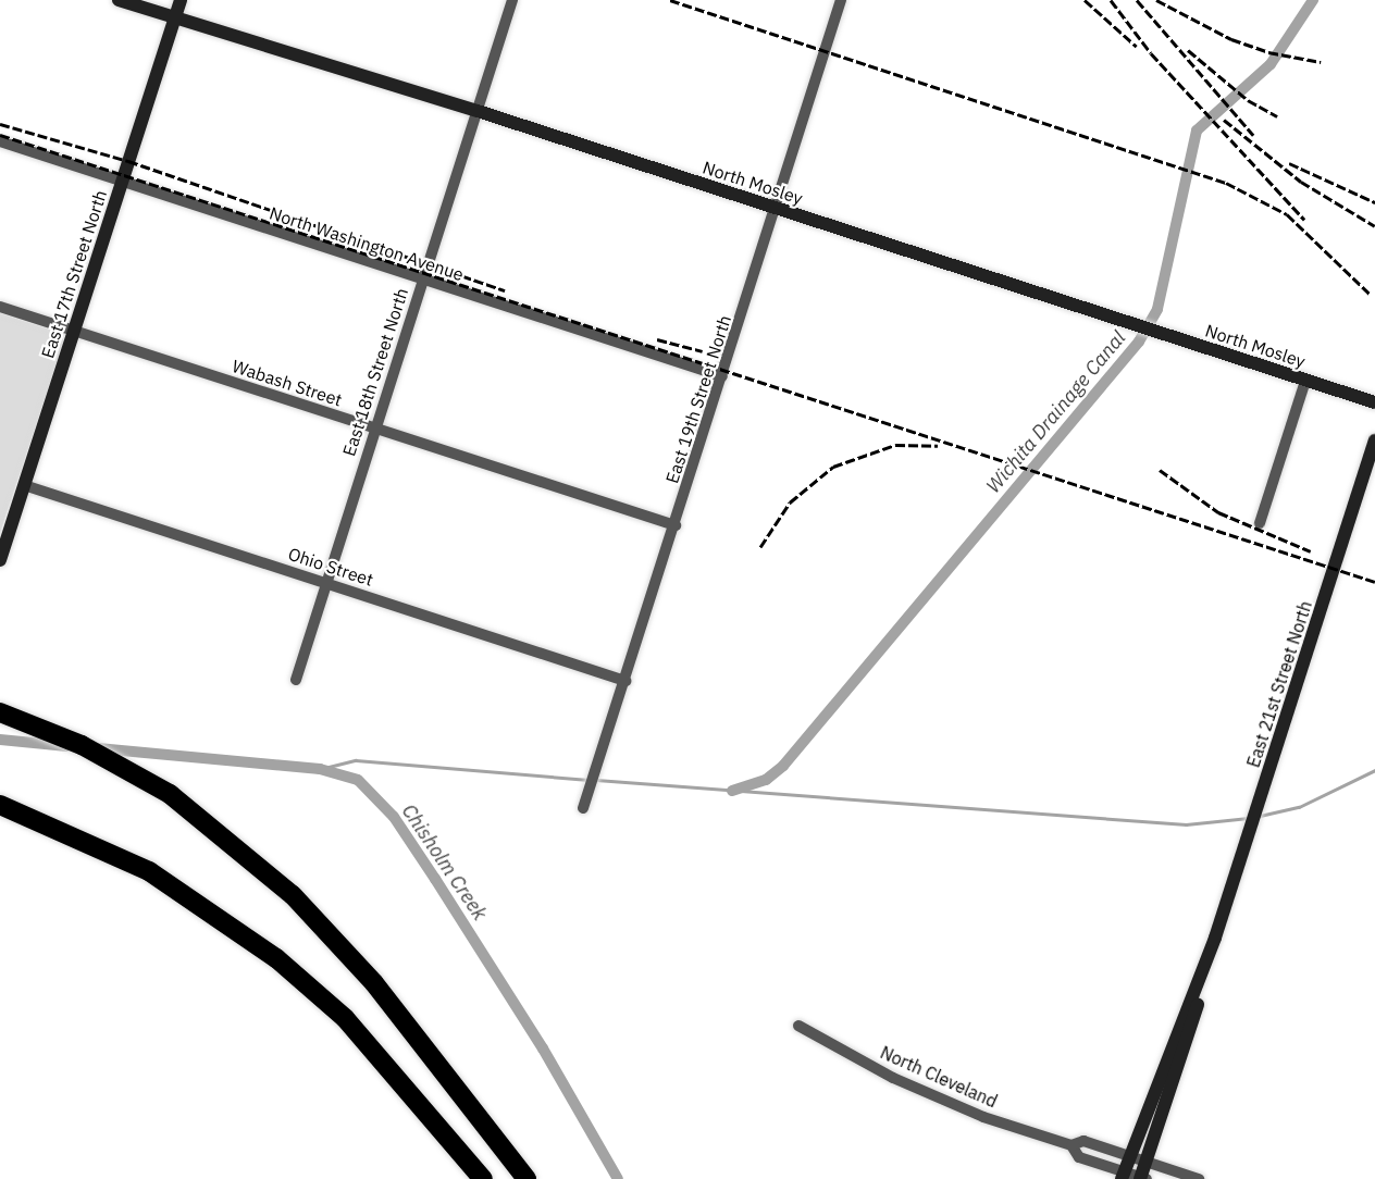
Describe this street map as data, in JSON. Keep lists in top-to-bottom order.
{
  "streets": {
    "street": [
      "North Mosley",
      "North Washington Avenue",
      "East 17th Street North",
      "East 18th Street North",
      "Wabash Street",
      "East 19th Street North",
      "Ohio Street",
      "East 21st Street North",
      "North Cleveland"
    ]
  },
  "crossings": [
    ["North Mosley", "East 17th Street North"],
    ["North Mosley", "East 18th Street North"],
    ["North Mosley", "East 19th Street North"],
    ["North Washington Avenue", "East 17th Street North"],
    ["North Washington Avenue", "East 18th Street North"],
    ["North Washington Avenue", "East 19th Street North"],
    ["East 17th Street North", "Wabash Street"],
    ["East 17th Street North", "Ohio Street"],
    ["East 18th Street North", "Wabash Street"],
    ["East 18th Street North", "Ohio Street"],
    ["Wabash Street", "East 19th Street North"],
    ["East 19th Street North", "Ohio Street"],
    ["East 21st Street North", "North Cleveland"]
  ],
  "water": ["Wichita Drainage Canal", "Chisholm Creek"]
}
